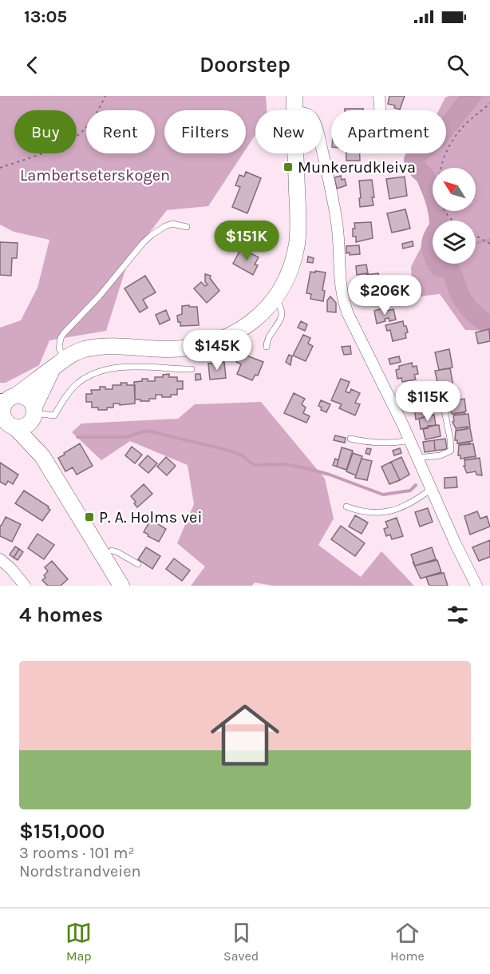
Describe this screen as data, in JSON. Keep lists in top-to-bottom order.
{
  "parks": ["Lambertseterskogen"],
  "places": {
    "transit": ["Munkerudkleiva", "P. A. Holms vei"]
  },
  "north": "top left",
  "page": {
    "status": "13:05",
    "header": "Doorstep",
    "chip": [
      "Buy",
      "Rent",
      "Filters",
      "New",
      "Apartment"
    ],
    "price": [
      "$151K",
      "$206K",
      "$145K",
      "$115K"
    ],
    "heading": "4 homes",
    "list": [
      {
        "name": "$151,000",
        "note": "3 rooms · 101 m² · Nordstrandveien"
      }
    ],
    "tabs": ["Map", "Saved", "Home"]
  }
}
